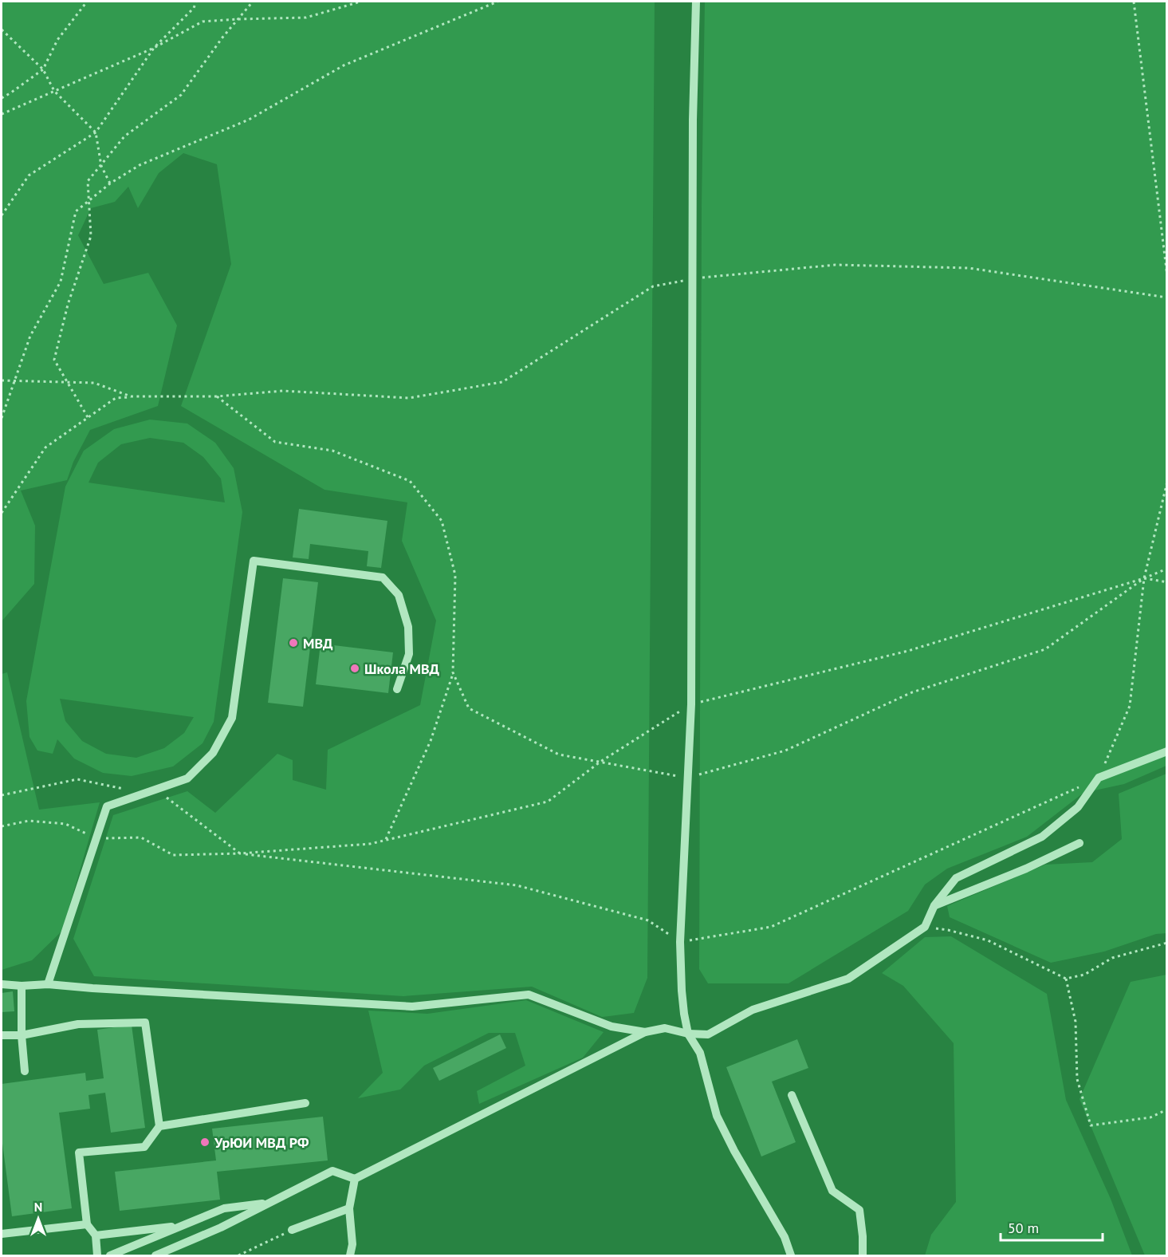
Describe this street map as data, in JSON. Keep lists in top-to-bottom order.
{
  "places": ["МВД", "Школа МВД", "УрЮИ МВД РФ"],
  "scale_bar": "50 m",
  "north": "top"
}
